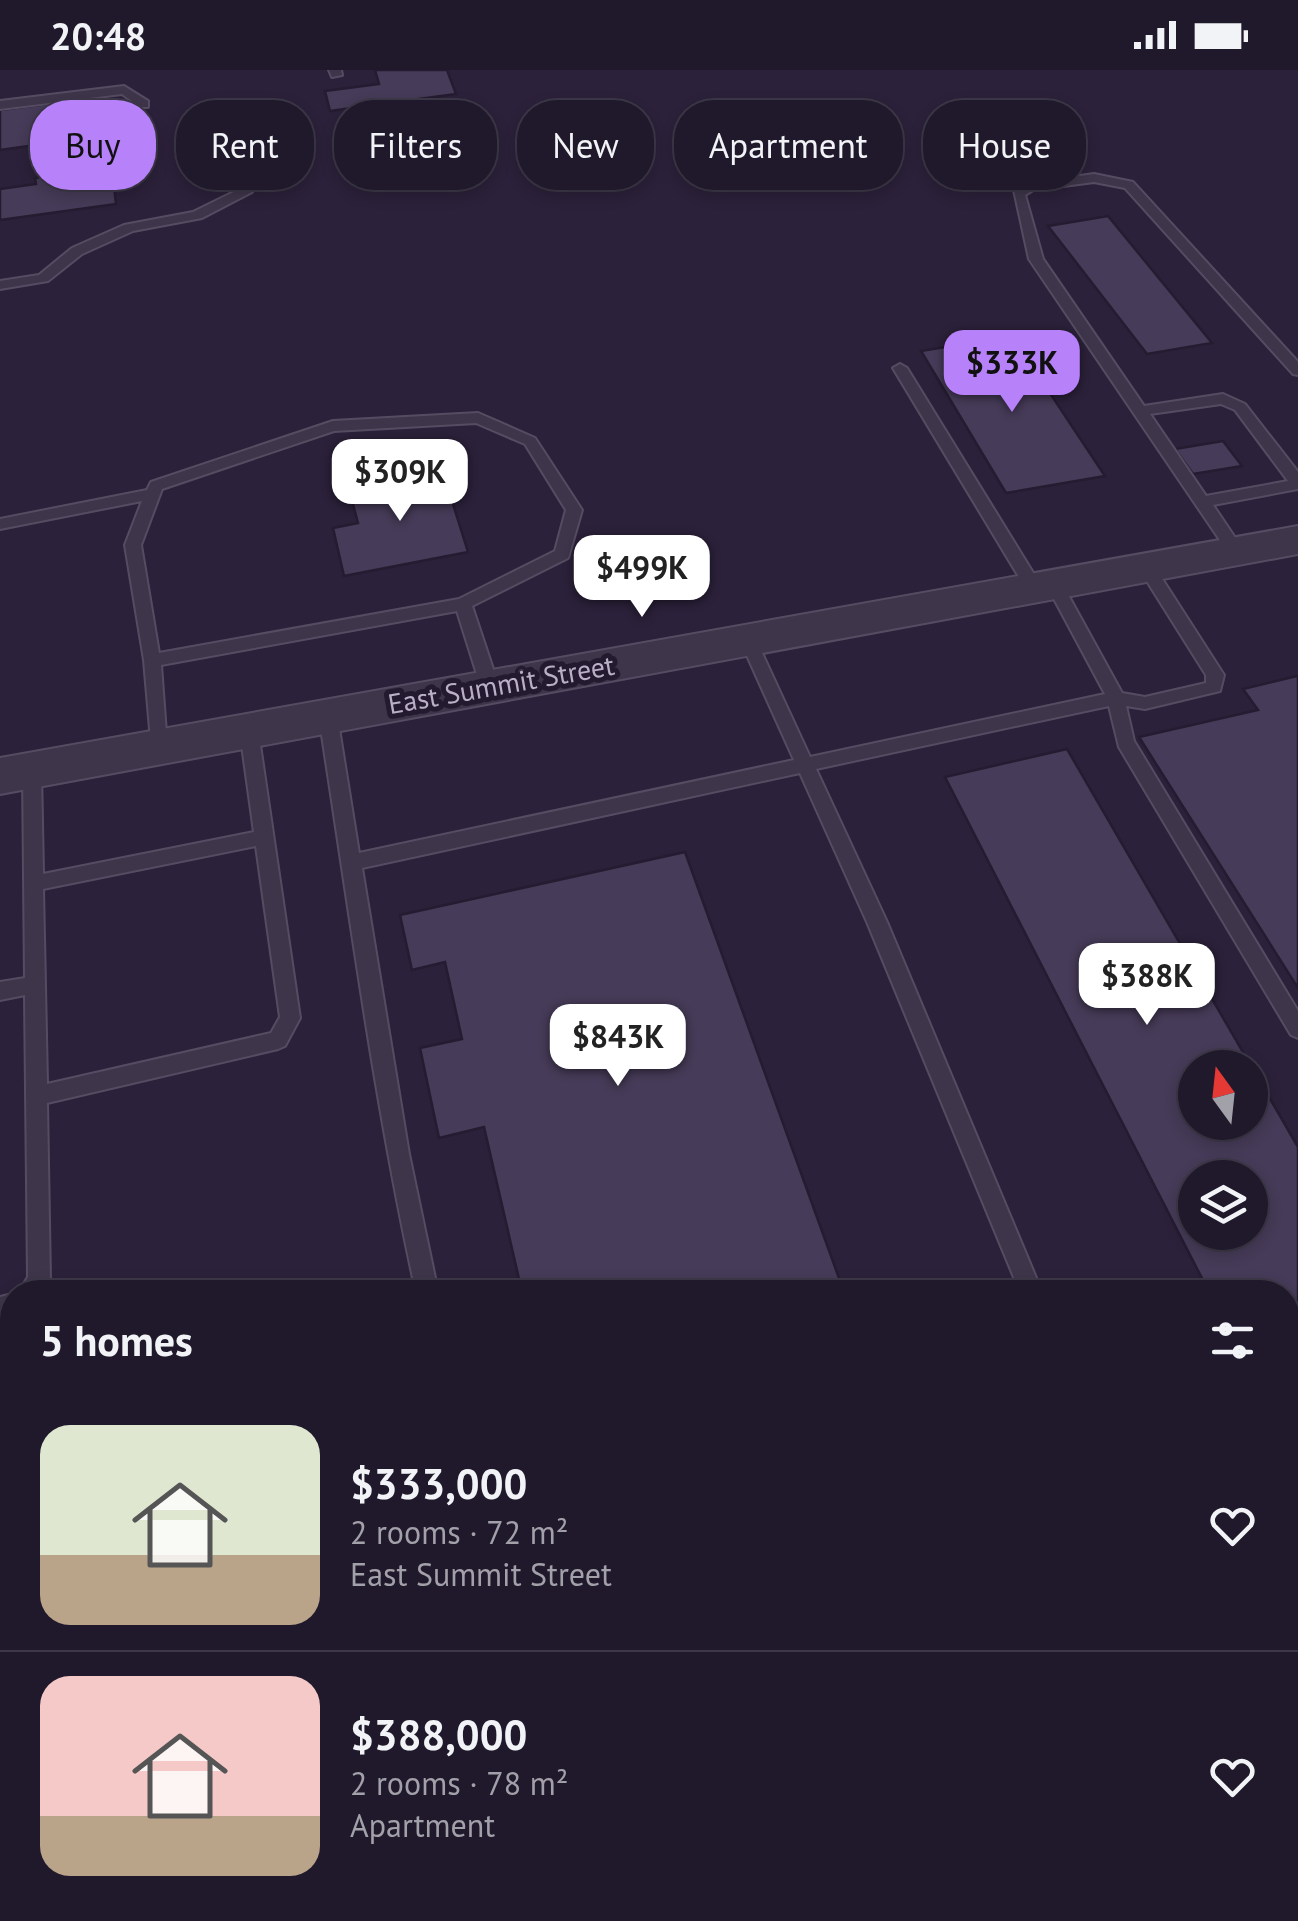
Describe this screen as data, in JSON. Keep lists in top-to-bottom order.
{
  "streets": {
    "street": ["East Summit Street"]
  },
  "north": "top",
  "page": {
    "status": "20:48",
    "chip": [
      "Buy",
      "Rent",
      "Filters",
      "New",
      "Apartment",
      "House"
    ],
    "price": [
      "$333K",
      "$309K",
      "$499K",
      "$388K",
      "$843K"
    ],
    "heading": "5 homes",
    "list": [
      {
        "name": "$333,000",
        "note": "2 rooms · 72 m² · East Summit Street"
      },
      {
        "name": "$388,000",
        "note": "2 rooms · 78 m² · Apartment"
      }
    ]
  }
}
